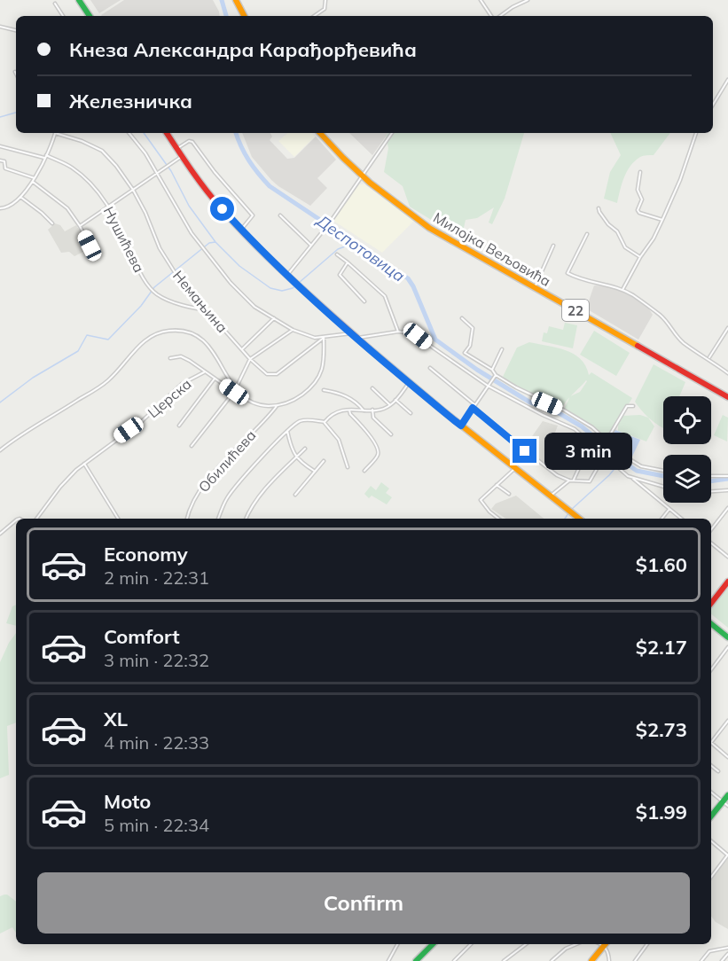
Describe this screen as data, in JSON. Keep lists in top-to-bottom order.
{
  "streets": {
    "street": [
      "Нушићева",
      "Милојка Вељовића",
      "Немањина",
      "22",
      "Церска",
      "Обилићева"
    ]
  },
  "crossings": [
    ["Нушићева", "Немањина"]
  ],
  "water": ["Деспотовица"],
  "page": {
    "banner": ["Кнеза Александра Карађорђевића", "Железничка"],
    "bubble": "3 min",
    "list": [
      {
        "name": "Economy",
        "note": "2 min · 22:31",
        "value": "$1.60"
      },
      {
        "name": "Comfort",
        "note": "3 min · 22:32",
        "value": "$2.17"
      },
      {
        "name": "XL",
        "note": "4 min · 22:33",
        "value": "$2.73"
      },
      {
        "name": "Moto",
        "note": "5 min · 22:34",
        "value": "$1.99"
      }
    ],
    "buttons": "Confirm"
  }
}
